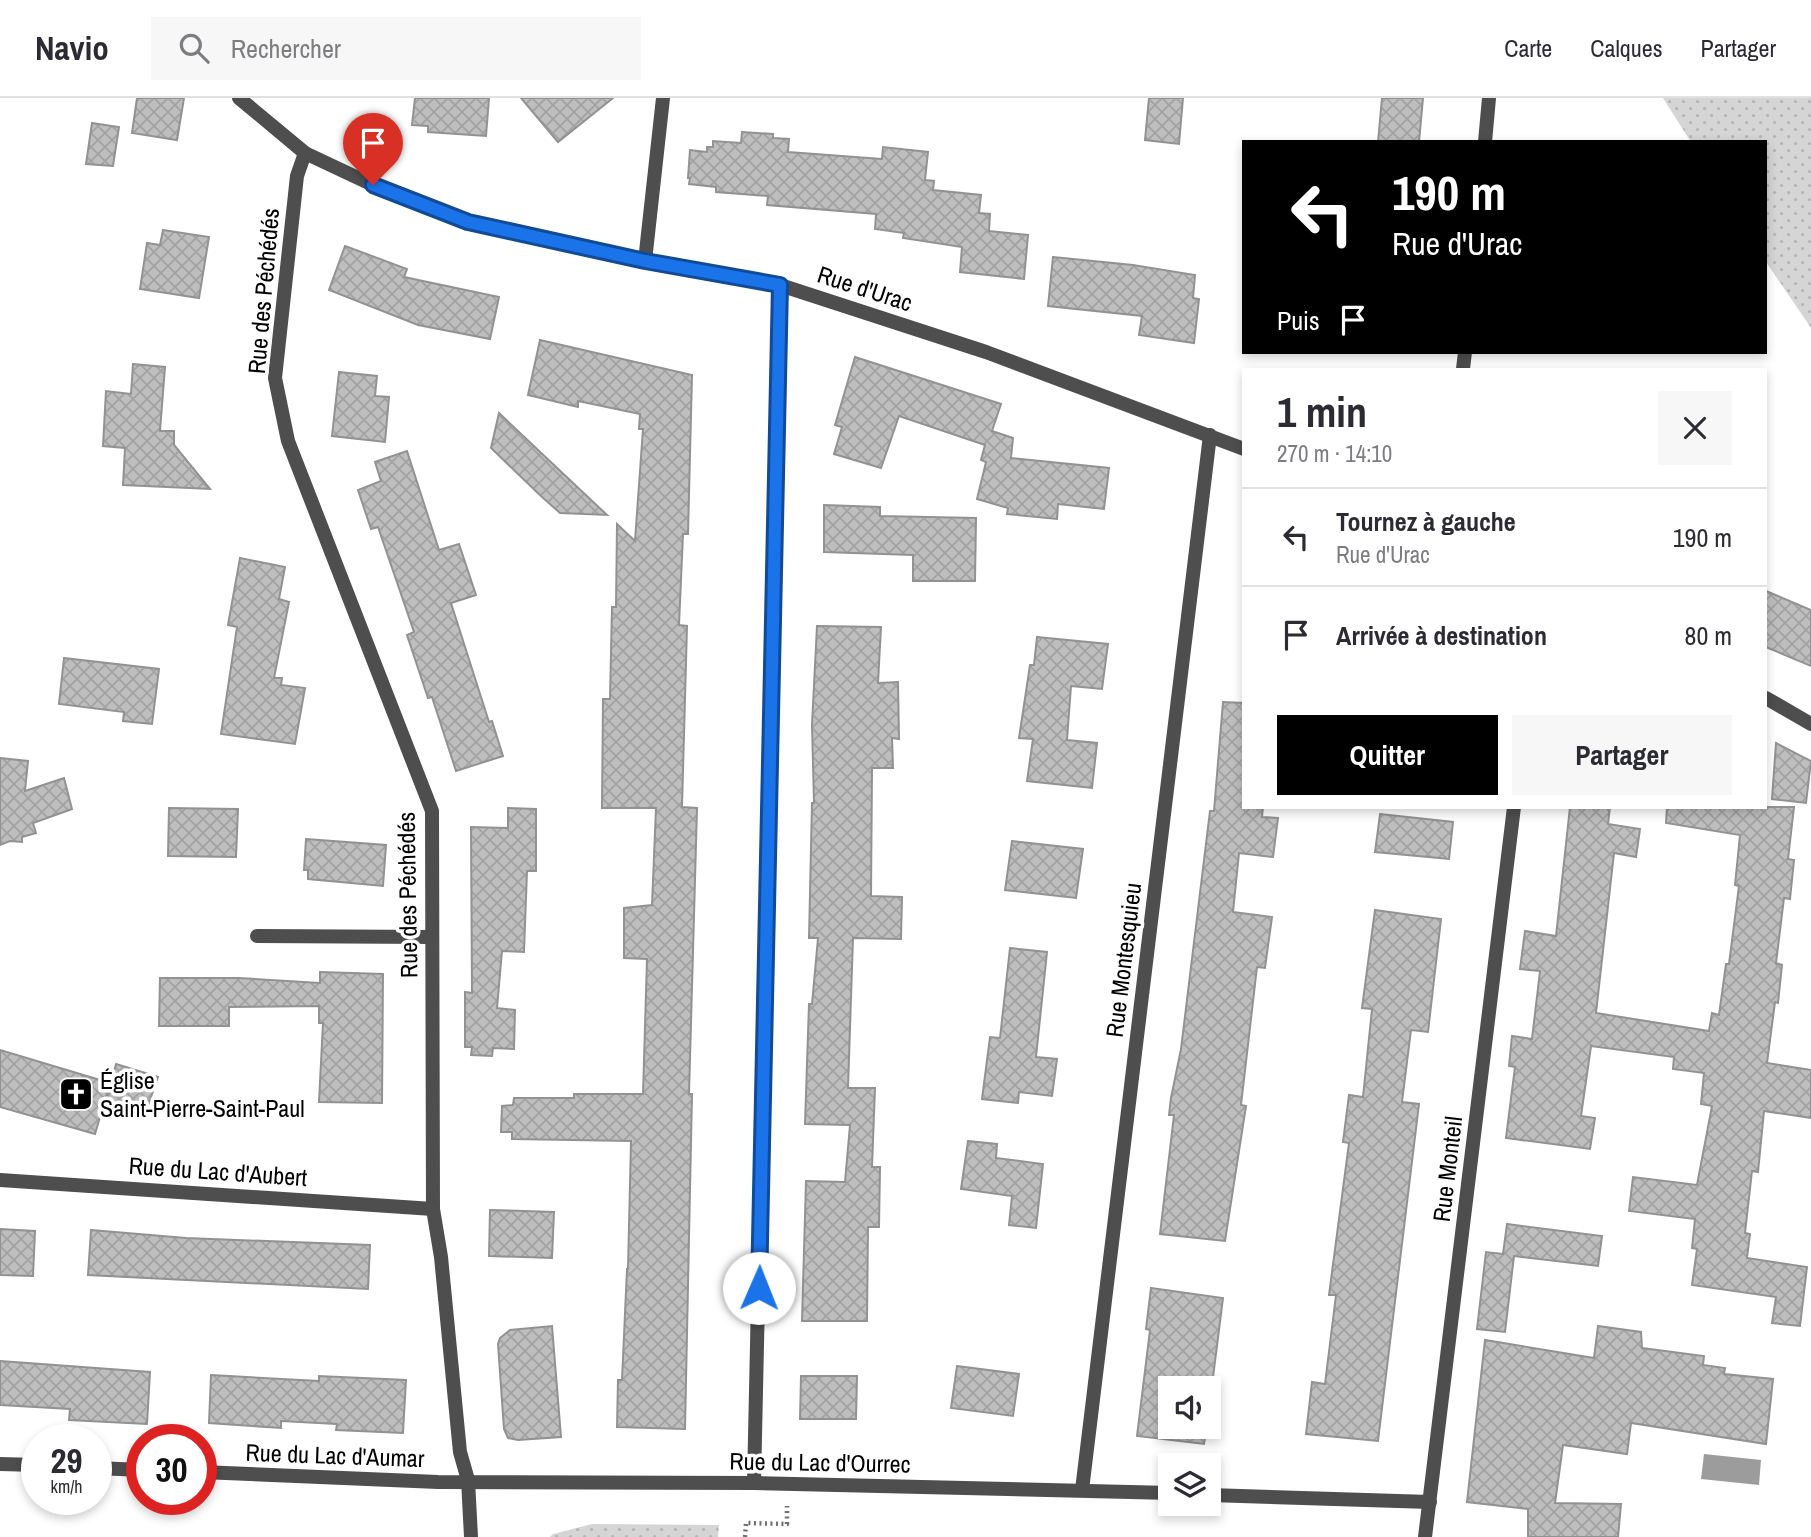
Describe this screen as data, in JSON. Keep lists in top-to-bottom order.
{
  "streets": {
    "street": [
      "Rue d'Urac",
      "Rue des Péchédés",
      "Rue Montesquieu",
      "Rue Monteil",
      "Rue du Lac d'Aubert",
      "Rue du Lac d'Aumar",
      "Rue du Lac d'Ourrec"
    ]
  },
  "crossings": [
    ["Rue d'Urac", "Rue des Péchédés"],
    ["Rue d'Urac", "Rue Montesquieu"],
    ["Rue des Péchédés", "Rue du Lac d'Aubert"],
    ["Rue des Péchédés", "Rue du Lac d'Aumar"],
    ["Rue des Péchédés", "Rue du Lac d'Ourrec"],
    ["Rue Montesquieu", "Rue du Lac d'Ourrec"],
    ["Rue du Lac d'Aumar", "Rue du Lac d'Ourrec"]
  ],
  "places": {
    "church": ["Église Saint-Pierre-Saint-Paul"]
  },
  "page": {
    "header": "Navio",
    "search": "Rechercher",
    "nav": ["Carte", "Calques", "Partager"],
    "turn": ["190 m", "Rue d'Urac"],
    "then": "Puis",
    "heading": ["1 min", "270 m · 14:10"],
    "list": [
      {
        "name": "Tournez à gauche",
        "note": "Rue d'Urac",
        "value": "190 m"
      },
      {
        "name": "Arrivée à destination",
        "value": "80 m"
      }
    ],
    "buttons": ["Quitter", "Partager"],
    "speed": "29 km/h",
    "limit": "30"
  }
}
